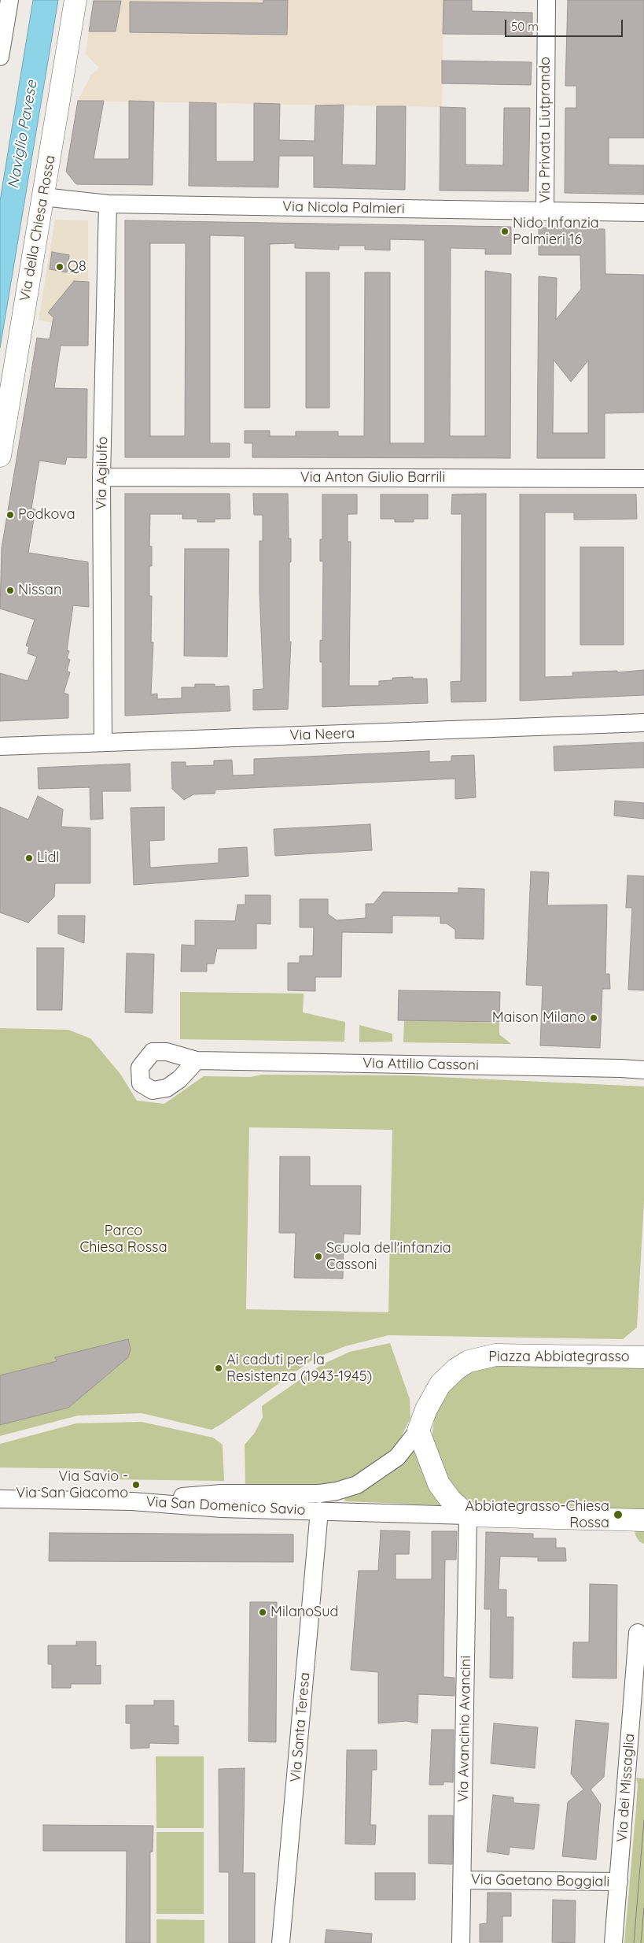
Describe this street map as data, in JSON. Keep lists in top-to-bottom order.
{
  "streets": {
    "street": [
      "Via Privata Liutprando",
      "Via Nicola Palmieri",
      "Via della Chiesa Rossa",
      "Via Agilulfo",
      "Via Anton Giulio Barrili",
      "Via Neera",
      "Via Attilio Cassoni",
      "Piazza Abbiategrasso",
      "Via San Domenico Savio",
      "Via Santa Teresa",
      "Via Avancinio Avancini",
      "Via dei Missaglia",
      "Via Gaetano Boggiali"
    ]
  },
  "crossings": [
    ["Via Privata Liutprando", "Via Nicola Palmieri"],
    ["Via Nicola Palmieri", "Via della Chiesa Rossa"],
    ["Via Nicola Palmieri", "Via Agilulfo"],
    ["Via Agilulfo", "Via Anton Giulio Barrili"],
    ["Via Agilulfo", "Via Neera"],
    ["Piazza Abbiategrasso", "Via San Domenico Savio"],
    ["Via San Domenico Savio", "Via Santa Teresa"],
    ["Via Avancinio Avancini", "Via Gaetano Boggiali"],
    ["Via dei Missaglia", "Via Gaetano Boggiali"]
  ],
  "water": ["Naviglio Pavese"],
  "parks": ["Parco Chiesa Rossa"],
  "places": [
    "Nido Infanzia Palmieri 16",
    "Q8",
    "Podkova",
    "Nissan",
    "Lidl",
    "Maison Milano",
    "Scuola dell'infanzia Cassoni",
    "Ai caduti per la Resistenza (1943-1945)",
    "Via Savio - Via San Giacomo",
    "Abbiategrasso-Chiesa Rossa",
    "MilanoSud"
  ],
  "scale_bar": "50 m"
}
